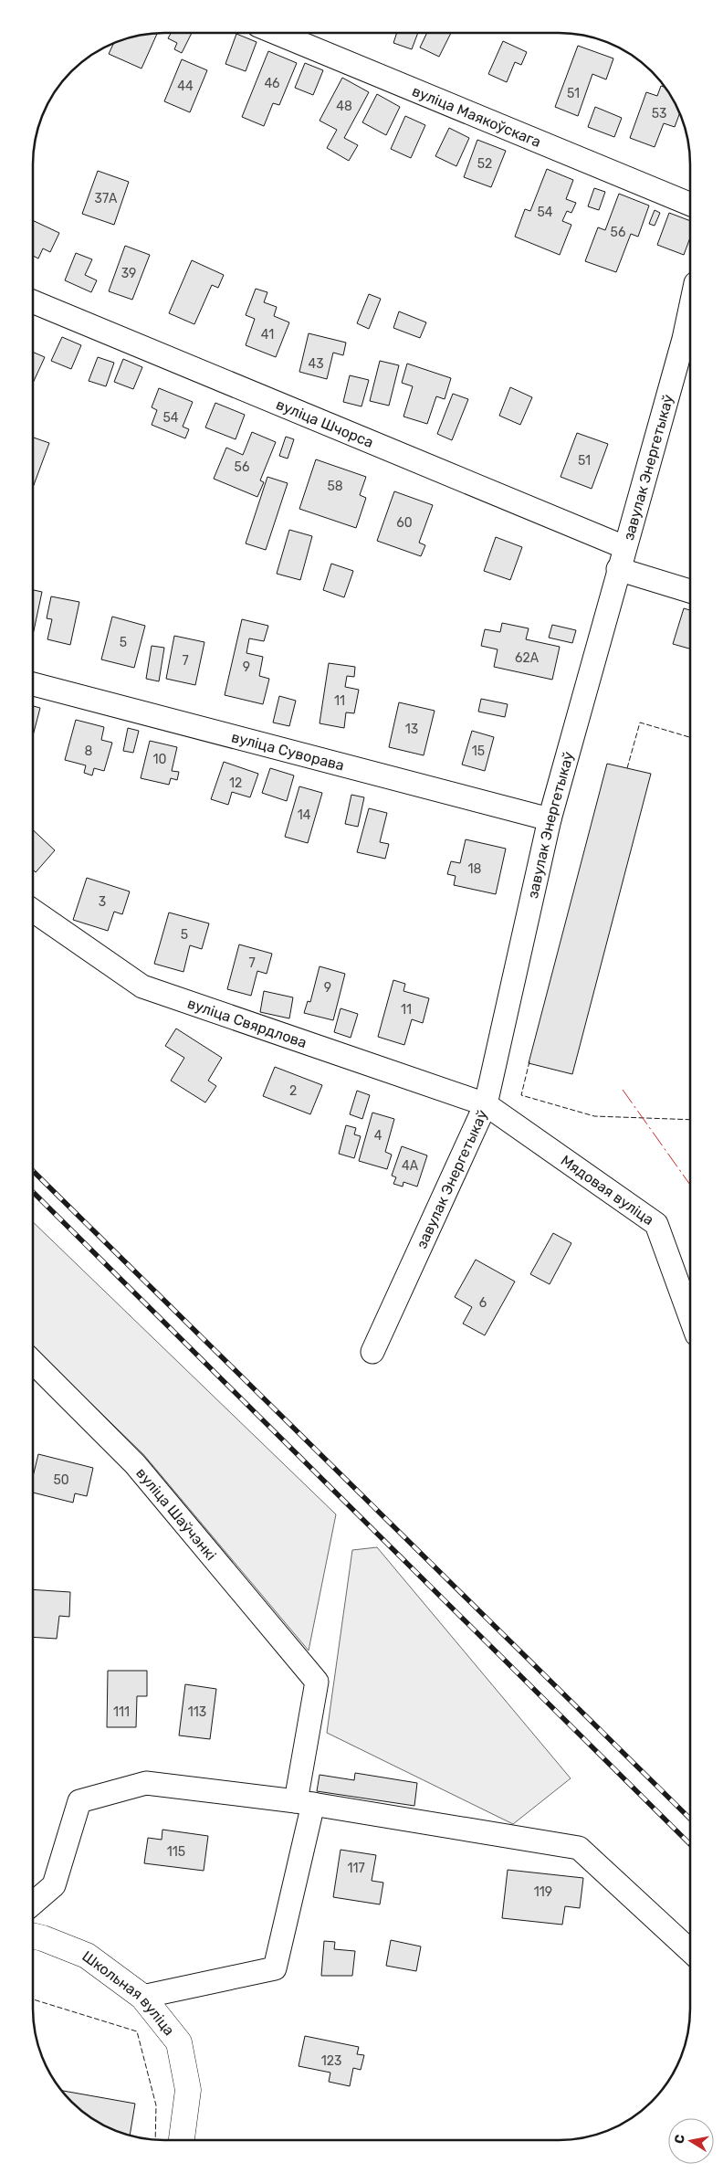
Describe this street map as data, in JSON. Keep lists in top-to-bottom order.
{
  "streets": {
    "street": [
      "вуліца Маякоўскага",
      "вуліца Шчорса",
      "завулак Энергетыкаў",
      "вуліца Суворава",
      "вуліца Свярдлова",
      "Мядовая вуліца",
      "вуліца Шаўчэнкі",
      "Школьная вуліца"
    ]
  },
  "crossings": [
    ["вуліца Шчорса", "завулак Энергетыкаў"],
    ["завулак Энергетыкаў", "вуліца Суворава"],
    ["завулак Энергетыкаў", "вуліца Свярдлова"],
    ["завулак Энергетыкаў", "Мядовая вуліца"],
    ["вуліца Свярдлова", "Мядовая вуліца"]
  ],
  "house_numbers": [
    "46",
    "44",
    "51",
    "48",
    "53",
    "52",
    "37А",
    "54",
    "56",
    "39",
    "41",
    "43",
    "54",
    "51",
    "56",
    "58",
    "60",
    "5",
    "62А",
    "7",
    "9",
    "11",
    "13",
    "8",
    "15",
    "10",
    "12",
    "14",
    "18",
    "3",
    "5",
    "7",
    "9",
    "11",
    "2",
    "4",
    "4А",
    "6",
    "50",
    "111",
    "113",
    "115",
    "117",
    "119",
    "123"
  ],
  "north": "left"
}
